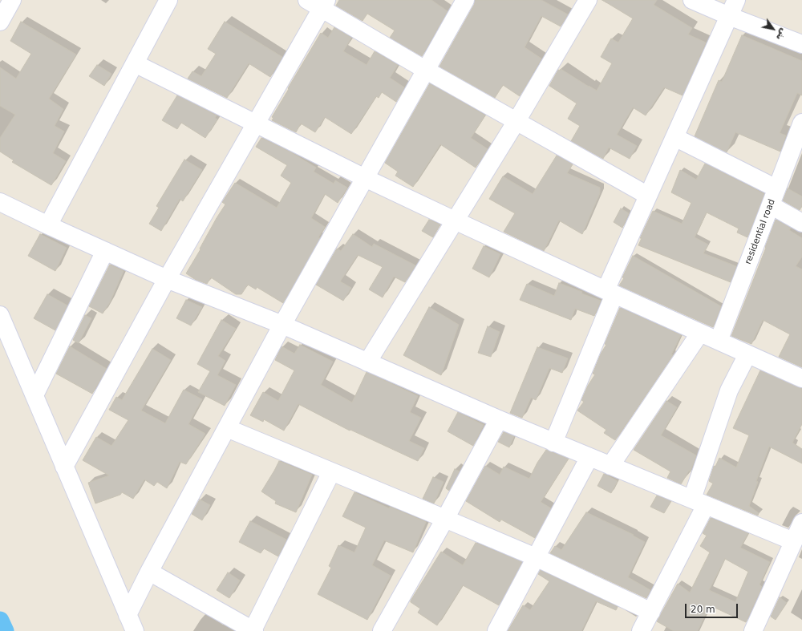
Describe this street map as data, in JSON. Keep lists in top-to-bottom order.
{
  "streets": {
    "street": ["residential road"]
  },
  "scale_bar": "20 m",
  "north": "bottom right"
}
